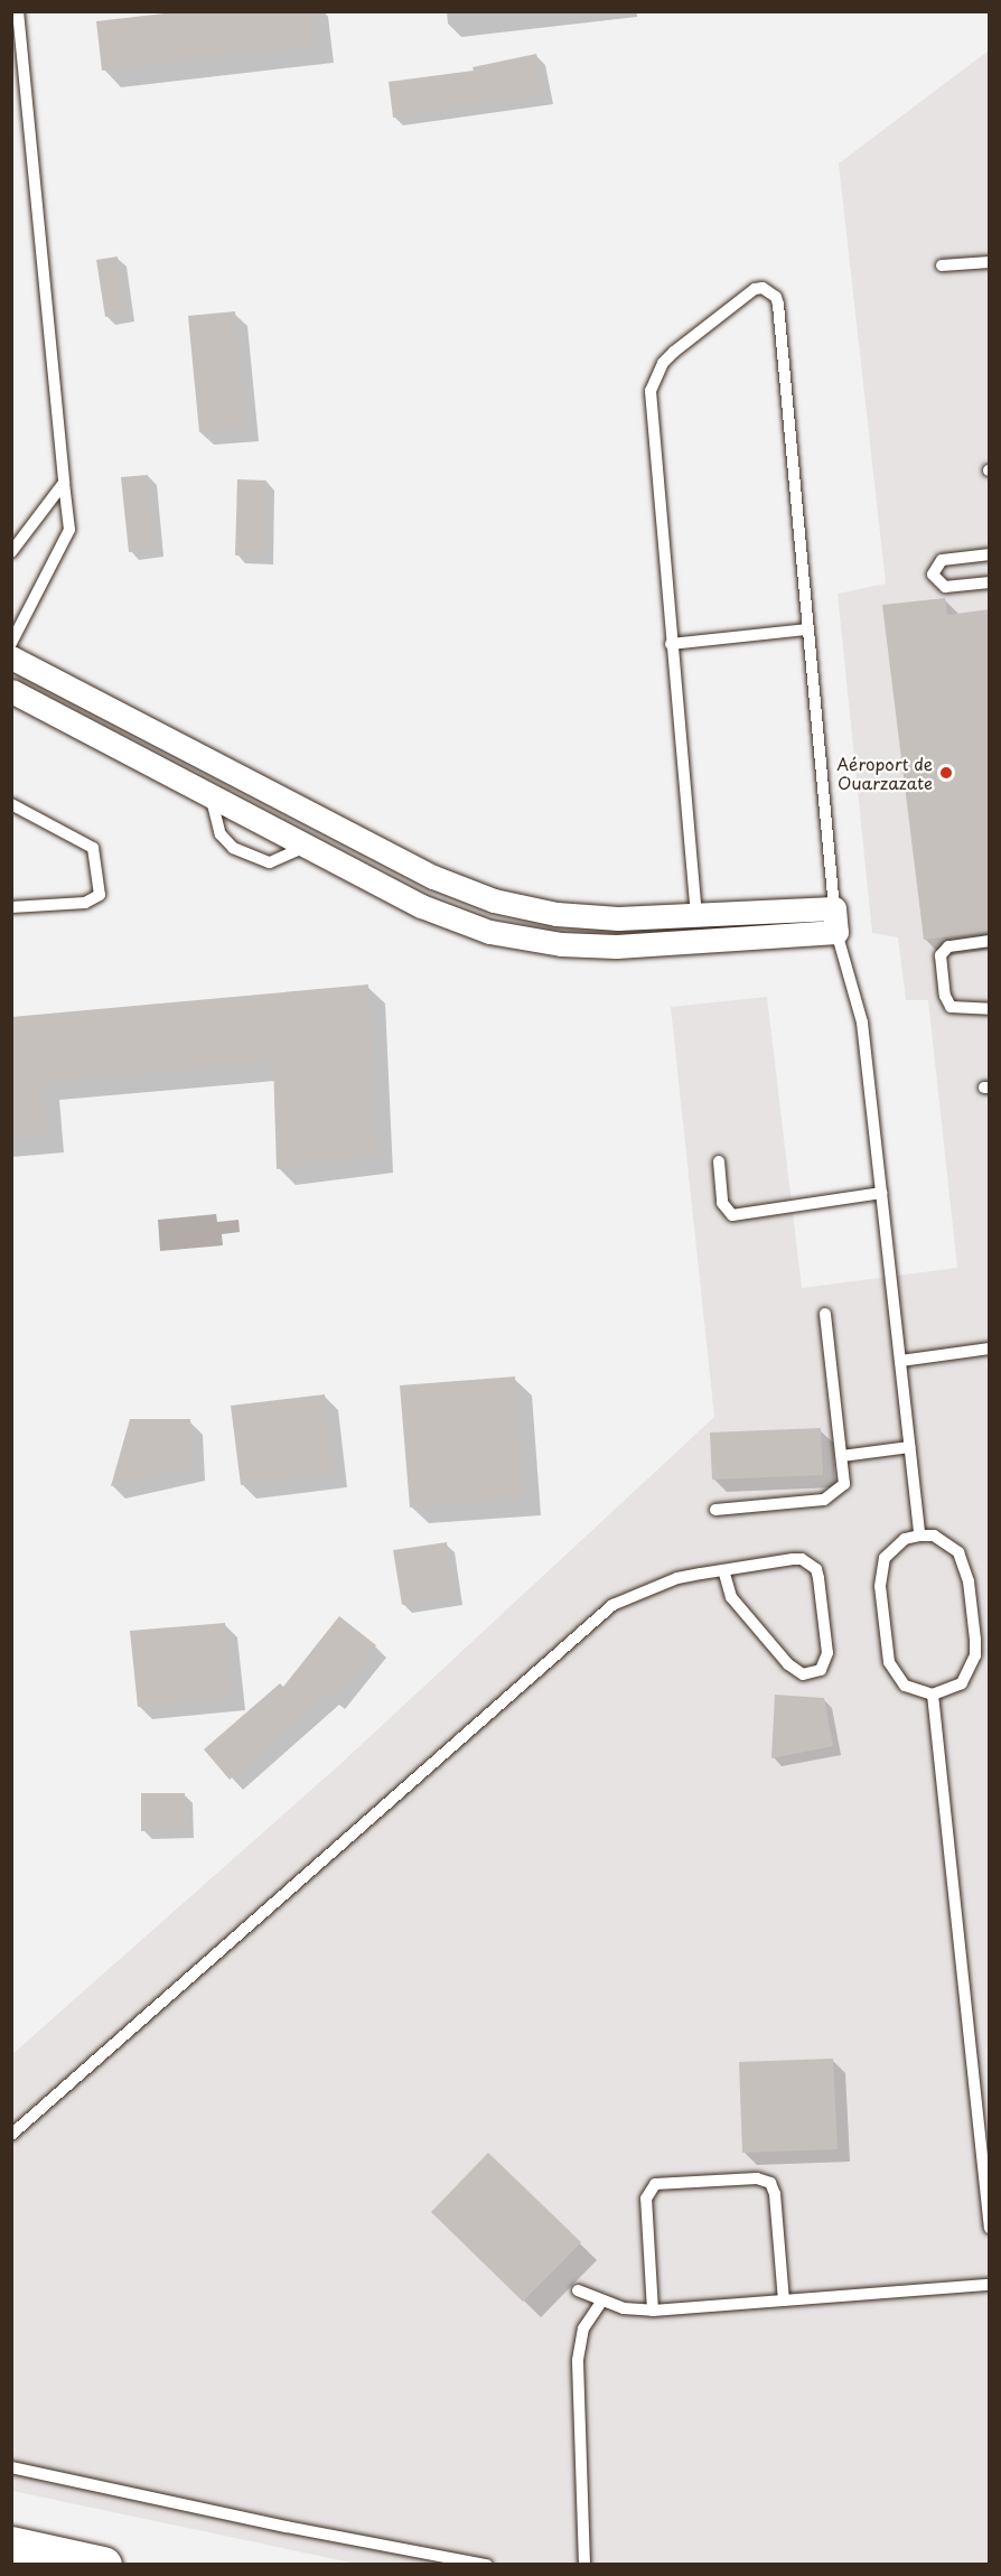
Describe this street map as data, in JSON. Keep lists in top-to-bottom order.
{
  "places": ["Aéroport de Ouarzazate"]
}
